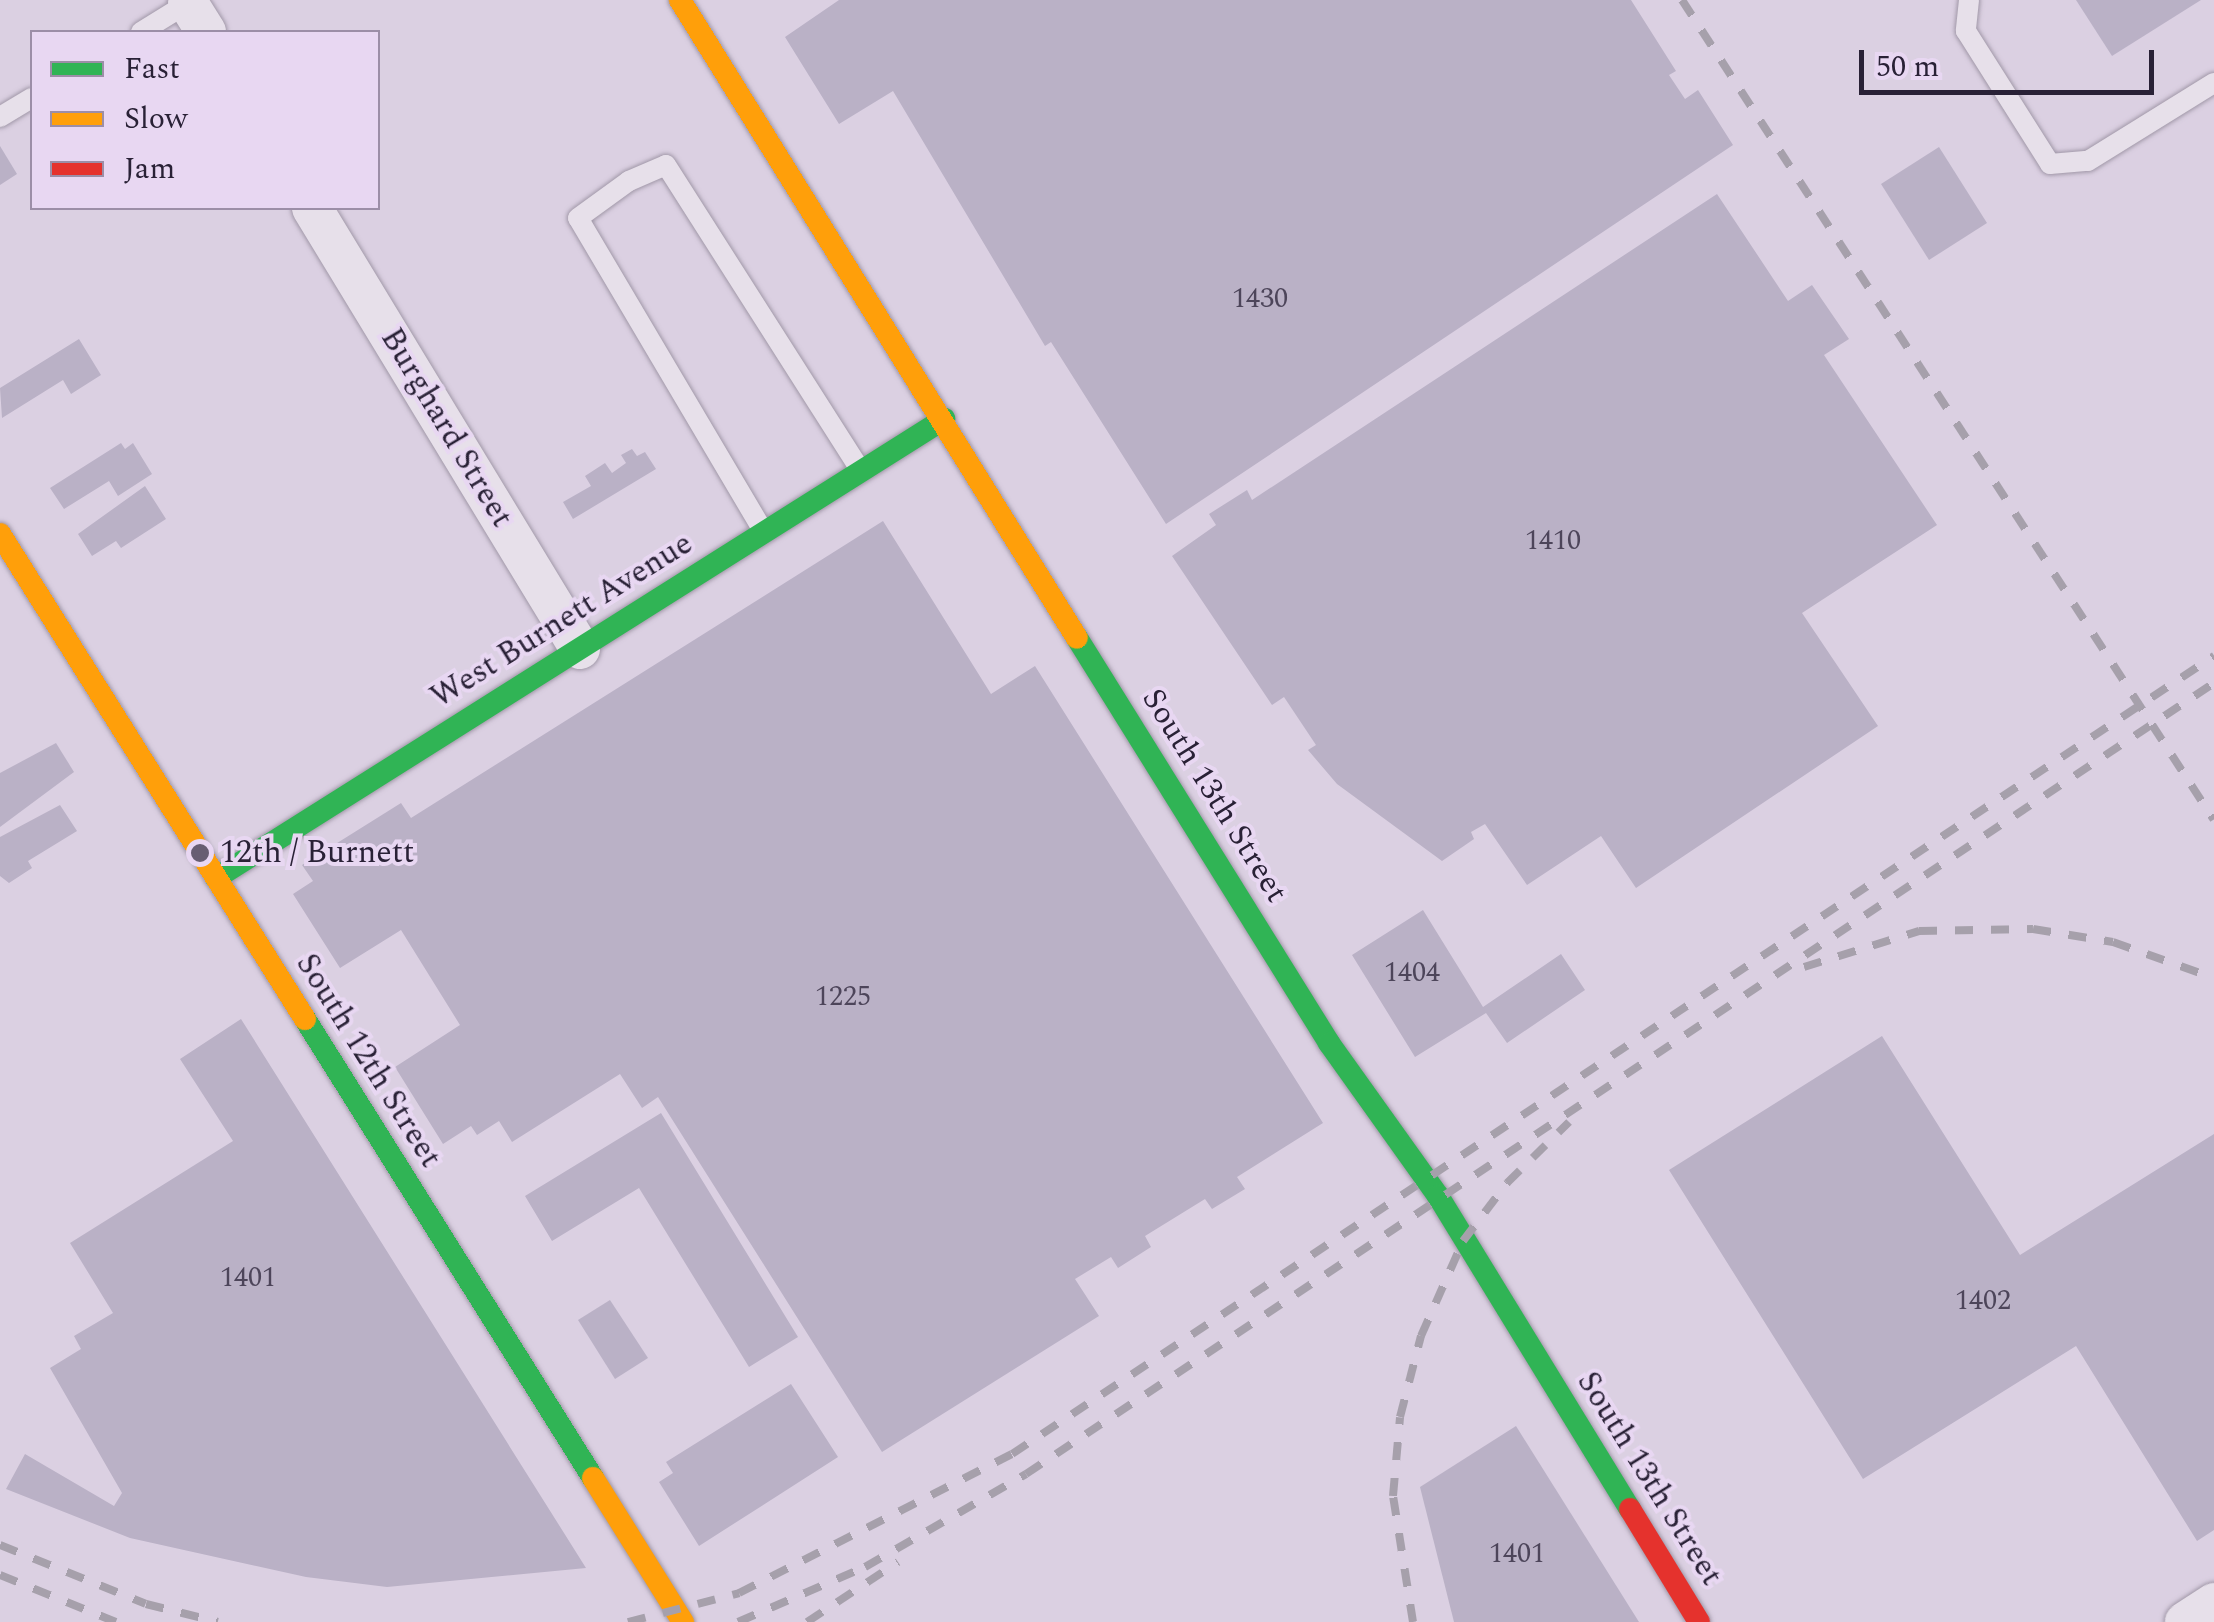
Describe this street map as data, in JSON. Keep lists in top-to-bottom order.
{
  "streets": {
    "street": [
      "Burghard Street",
      "West Burnett Avenue",
      "South 13th Street",
      "South 12th Street"
    ]
  },
  "crossings": [
    ["Burghard Street", "West Burnett Avenue"],
    ["West Burnett Avenue", "South 13th Street"],
    ["West Burnett Avenue", "South 12th Street"]
  ],
  "places": ["12th / Burnett"],
  "house_numbers": [
    "1430",
    "1410",
    "1404",
    "1225",
    "1401",
    "1402",
    "1401"
  ],
  "legend": ["Fast", "Slow", "Jam"],
  "scale_bar": "50 m"
}
